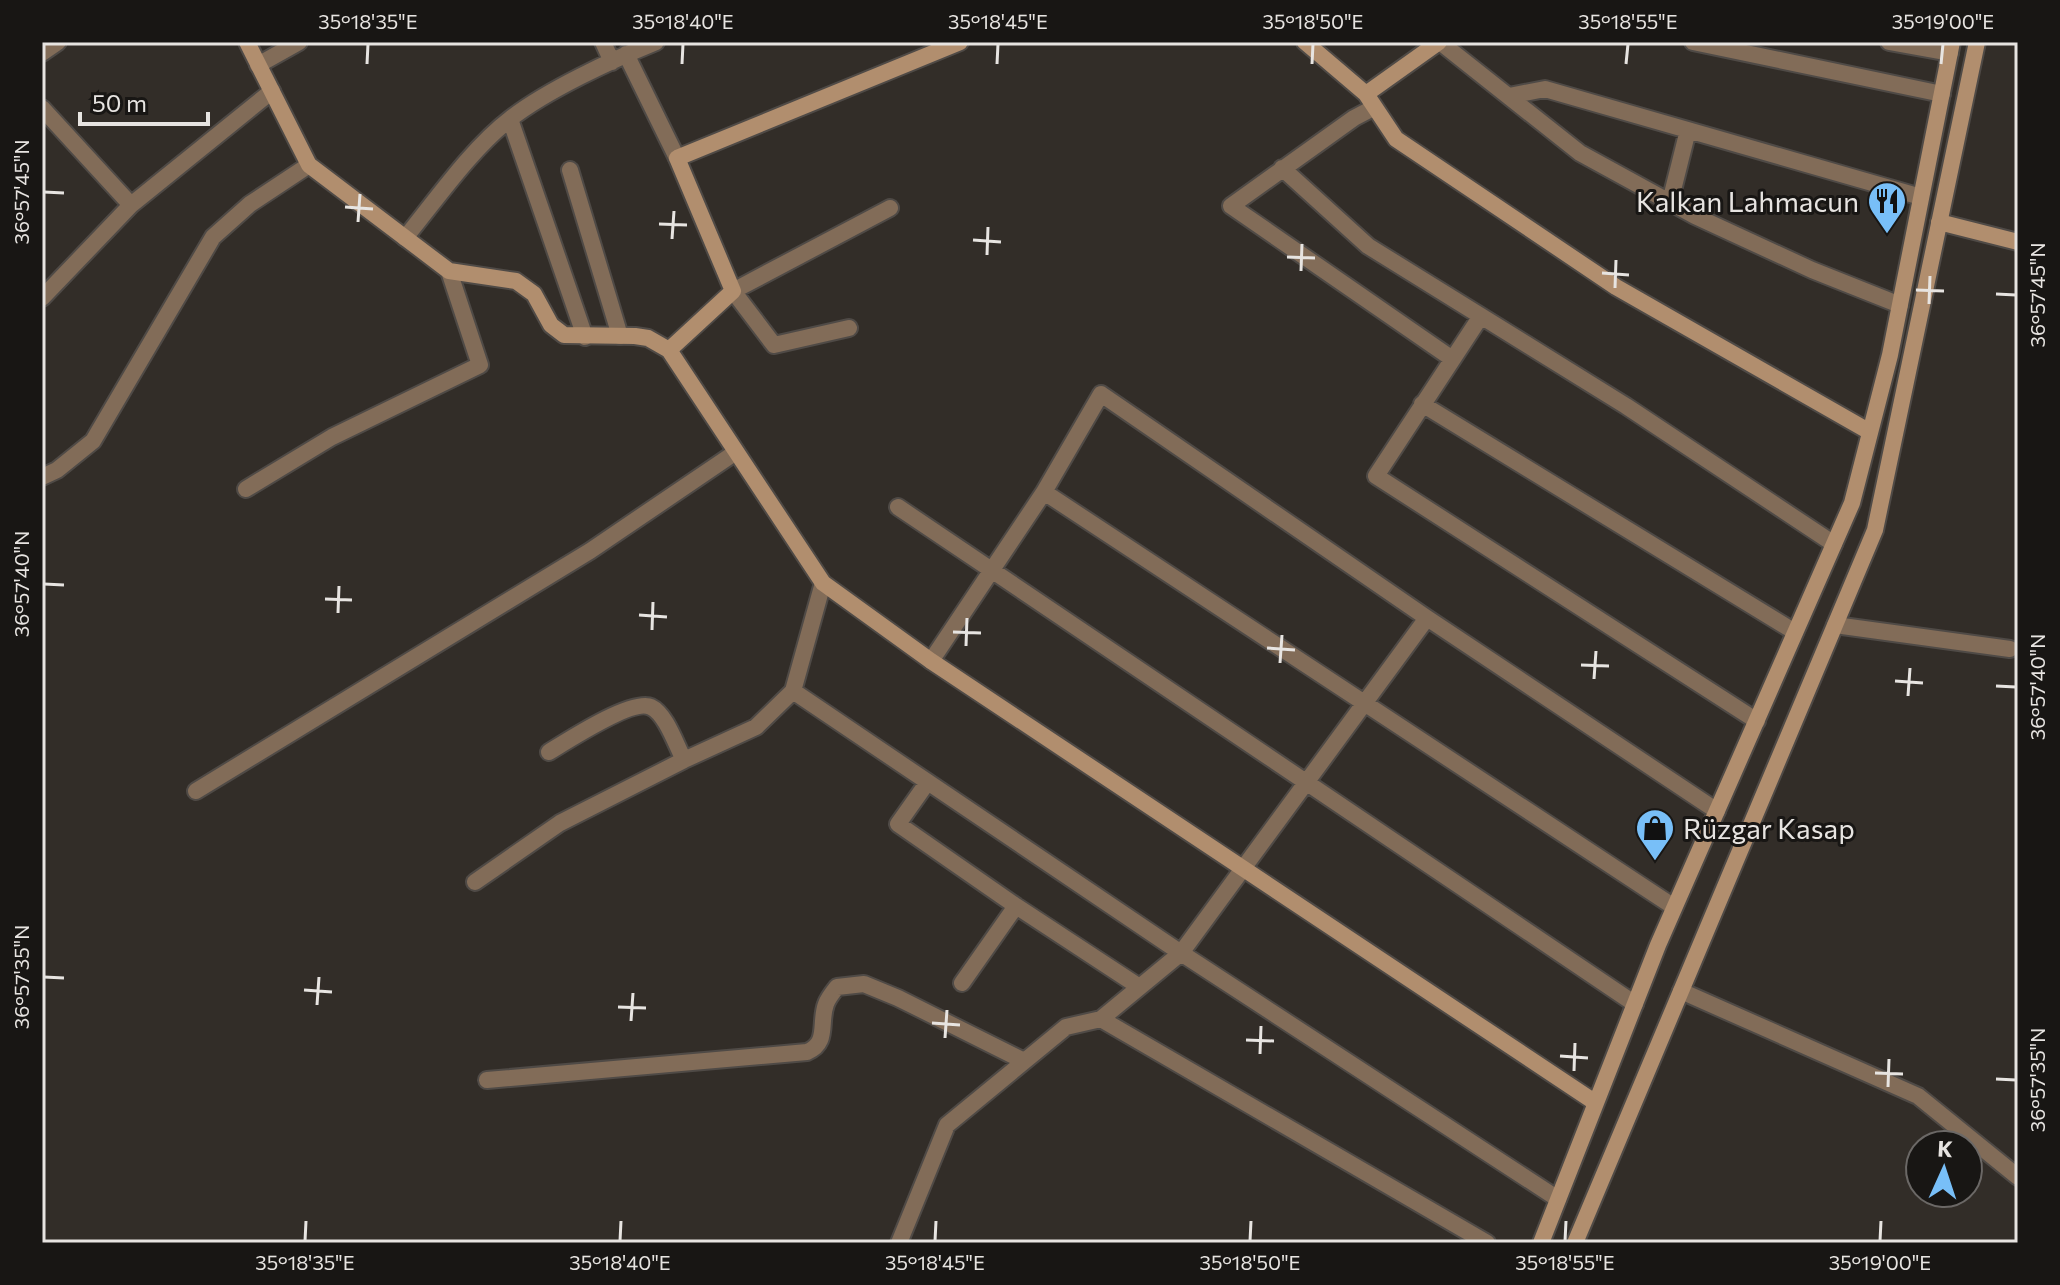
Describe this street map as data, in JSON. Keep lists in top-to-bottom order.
{
  "places": {
    "restaurant": ["Kalkan Lahmacun"],
    "shop": ["Rüzgar Kasap"]
  },
  "scale_bar": "50 m",
  "north": "top",
  "coordinates": [
    "35°18'35\"E",
    "35°18'40\"E",
    "35°18'45\"E",
    "35°18'50\"E",
    "35°18'55\"E",
    "35°19'00\"E",
    "36°57'45\"N",
    "36°57'40\"N",
    "36°57'35\"N"
  ]
}
